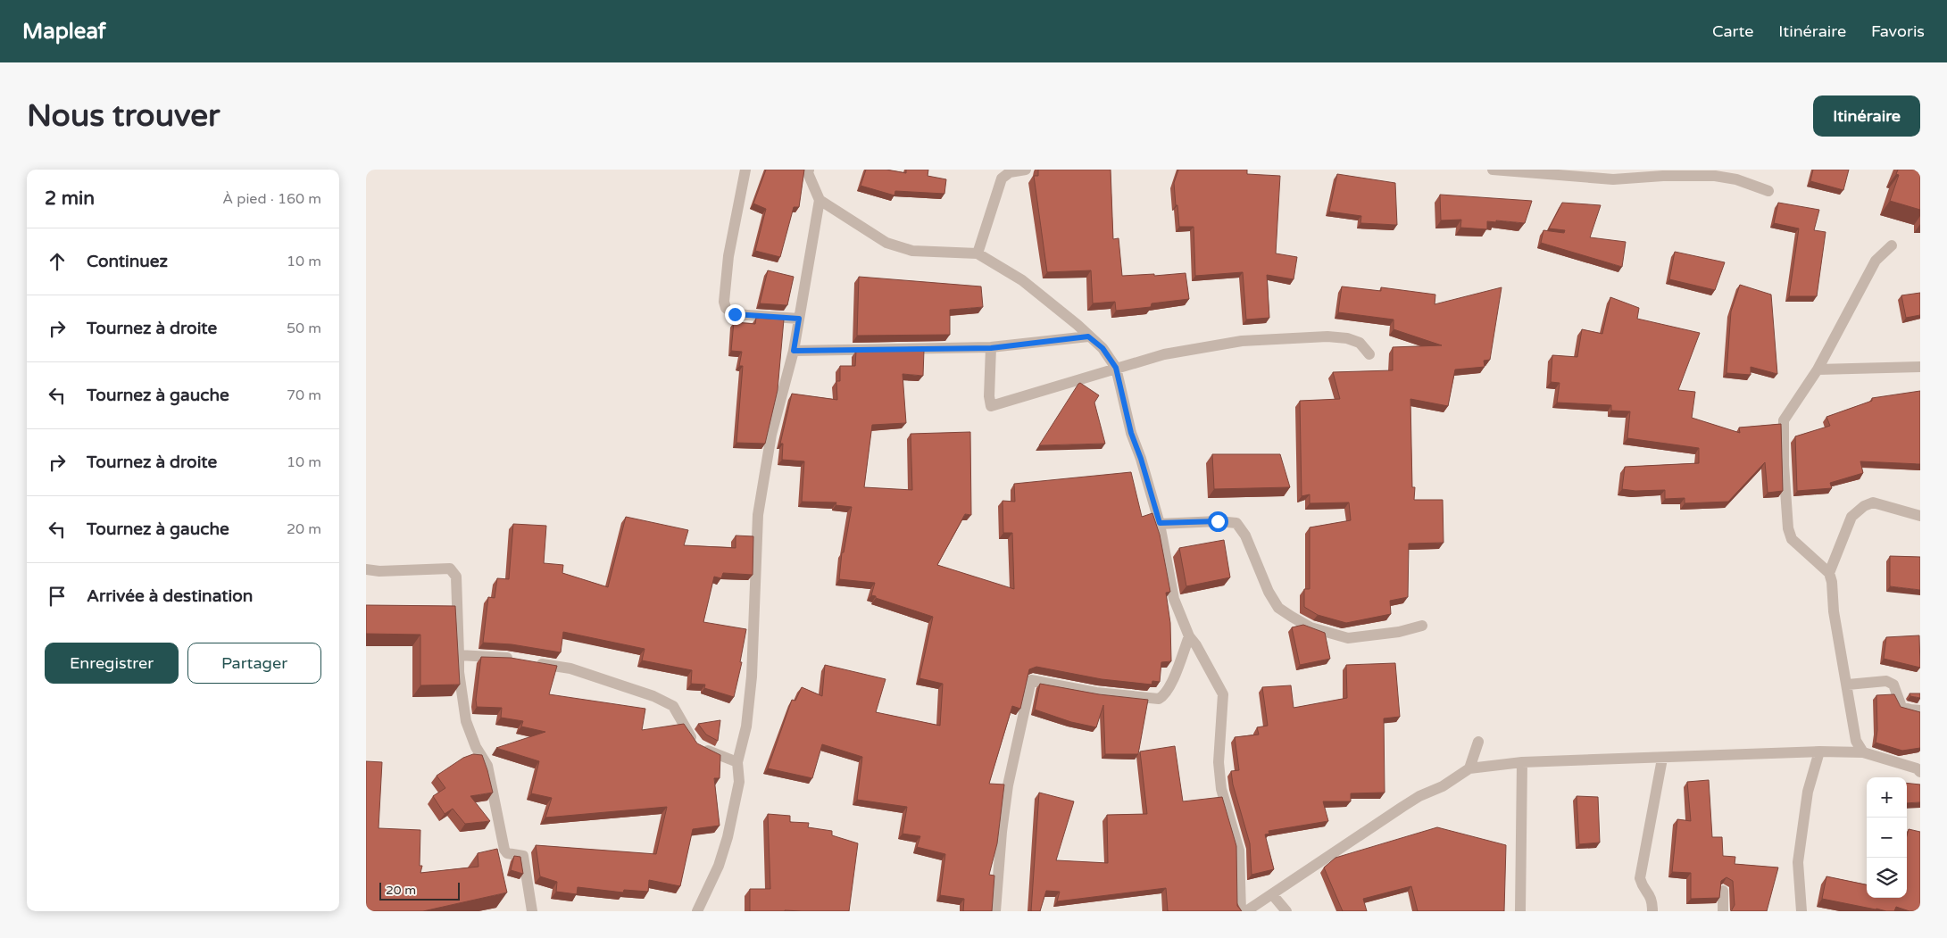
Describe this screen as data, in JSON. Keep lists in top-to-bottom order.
{
  "scale_bar": "20 m",
  "page": {
    "header": "Mapleaf",
    "nav": ["Carte", "Itinéraire", "Favoris"],
    "buttons": [
      "Itinéraire",
      ["Enregistrer", "Partager"]
    ],
    "title": "Nous trouver",
    "heading": ["2 min", "À pied · 160 m"],
    "list": [
      ["Continuez", "10 m"],
      ["Tournez à droite", "50 m"],
      ["Tournez à gauche", "70 m"],
      ["Tournez à droite", "10 m"],
      ["Tournez à gauche", "20 m"],
      "Arrivée à destination"
    ],
    "map_buttons": ["+", "−"],
    "scale": "20 m"
  }
}
